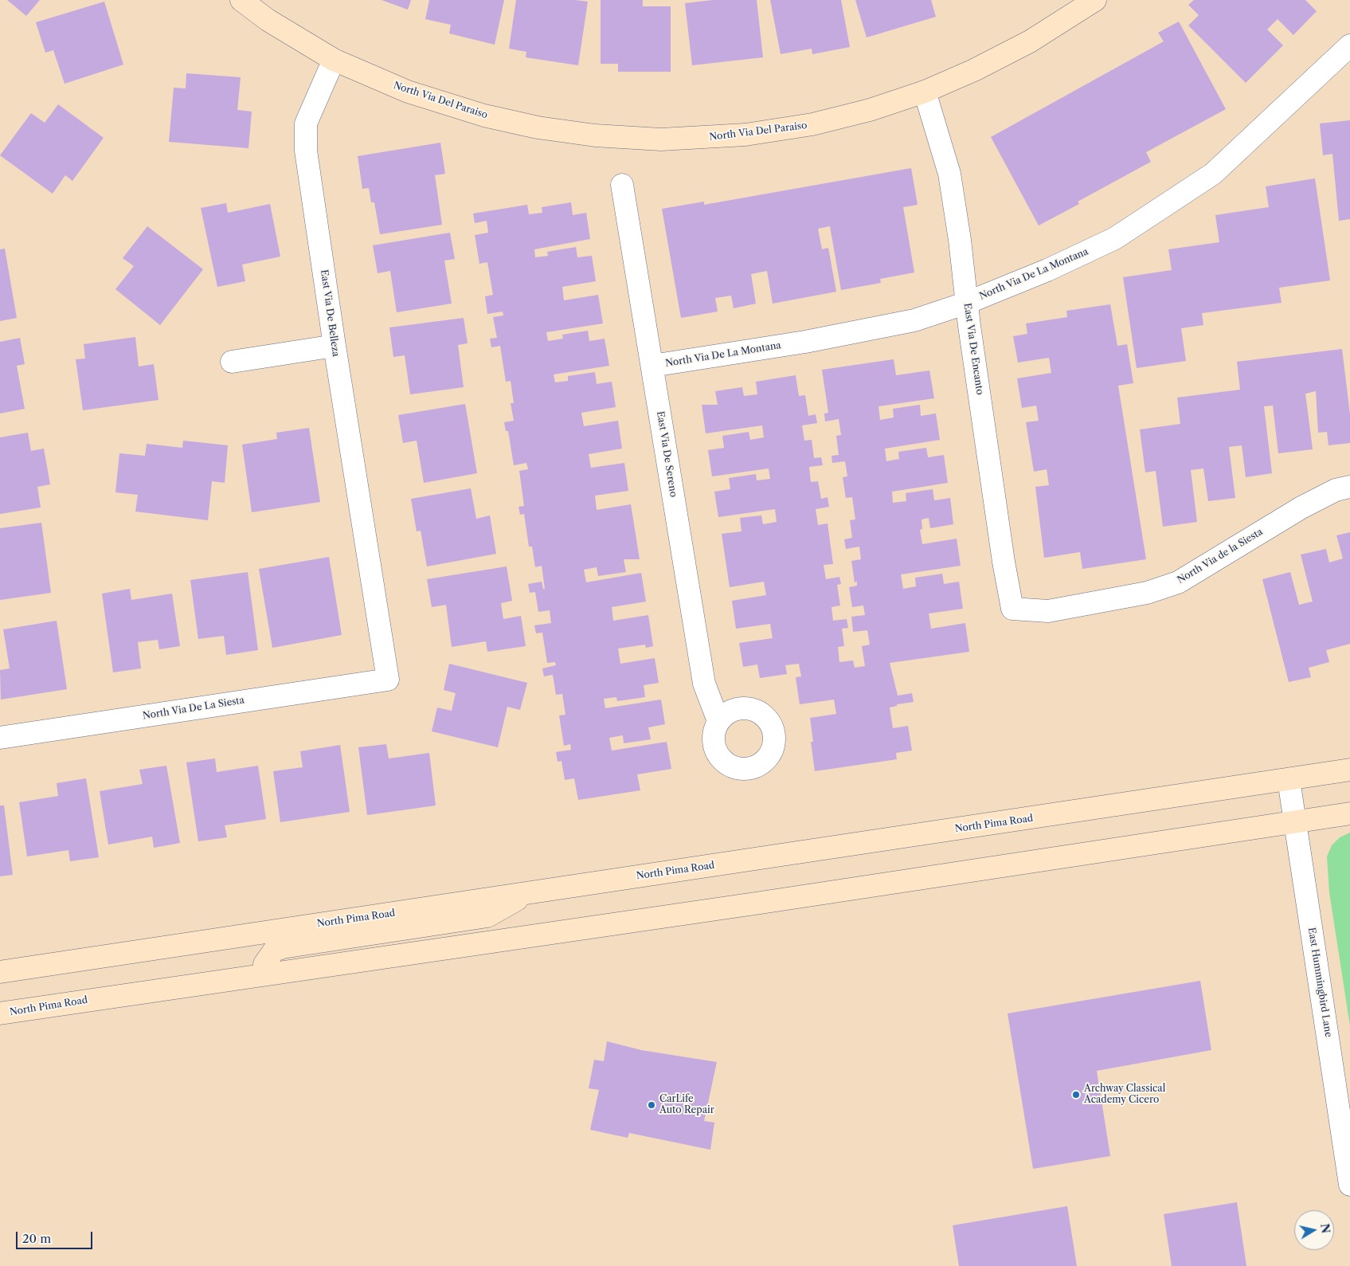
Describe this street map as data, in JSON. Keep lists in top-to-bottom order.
{
  "streets": {
    "main road": ["North Via Del Paraiso", "North Pima Road"],
    "street": [
      "North Via De La Montana",
      "East Via De Belleza",
      "East Via De Encanto",
      "East Via De Sereno",
      "North Via de la Siesta",
      "North Via De La Siesta",
      "East Hummingbird Lane"
    ]
  },
  "crossings": [
    ["North Via Del Paraiso", "East Via De Belleza"],
    ["North Via Del Paraiso", "East Via De Encanto"],
    ["North Via De La Montana", "East Via De Encanto"],
    ["North Via De La Montana", "East Via De Sereno"],
    ["East Via De Belleza", "North Via De La Siesta"],
    ["East Via De Encanto", "North Via de la Siesta"],
    ["North Pima Road", "East Hummingbird Lane"]
  ],
  "places": ["Archway Classical Academy Cicero", "CarLife Auto Repair"],
  "scale_bar": "20 m",
  "north": "right"
}
